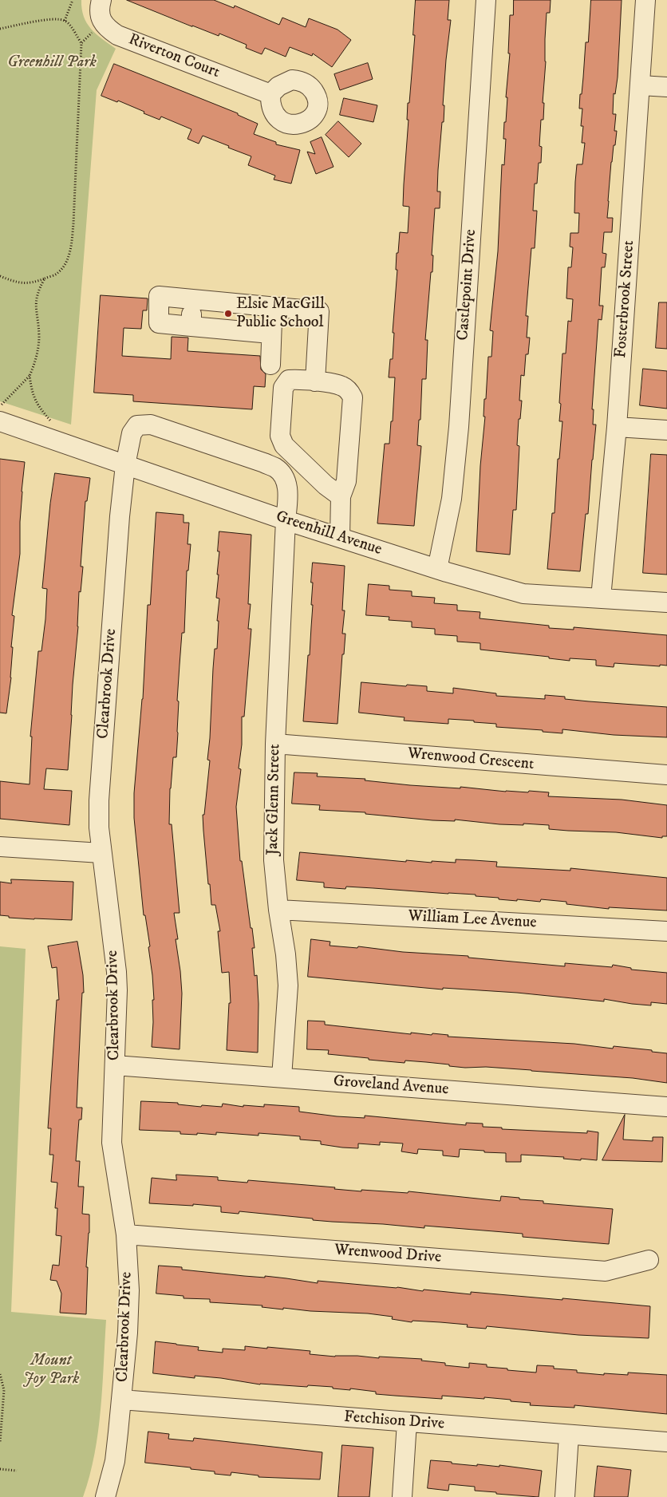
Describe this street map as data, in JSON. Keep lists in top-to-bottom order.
{
  "streets": {
    "street": [
      "Riverton Court",
      "Castlepoint Drive",
      "Fosterbrook Street",
      "Greenhill Avenue",
      "Clearbrook Drive",
      "Wrenwood Crescent",
      "Jack Glenn Street",
      "William Lee Avenue",
      "Groveland Avenue",
      "Wrenwood Drive",
      "Fetchison Drive"
    ]
  },
  "crossings": [
    ["Castlepoint Drive", "Greenhill Avenue"],
    ["Fosterbrook Street", "Greenhill Avenue"],
    ["Greenhill Avenue", "Clearbrook Drive"],
    ["Greenhill Avenue", "Jack Glenn Street"],
    ["Clearbrook Drive", "Jack Glenn Street"],
    ["Clearbrook Drive", "Groveland Avenue"],
    ["Clearbrook Drive", "Wrenwood Drive"],
    ["Clearbrook Drive", "Fetchison Drive"],
    ["Wrenwood Crescent", "Jack Glenn Street"],
    ["Jack Glenn Street", "William Lee Avenue"],
    ["Jack Glenn Street", "Groveland Avenue"]
  ],
  "parks": ["Greenhill Park", "Mount Joy Park"],
  "places": ["Elsie MacGill Public School"]
}
